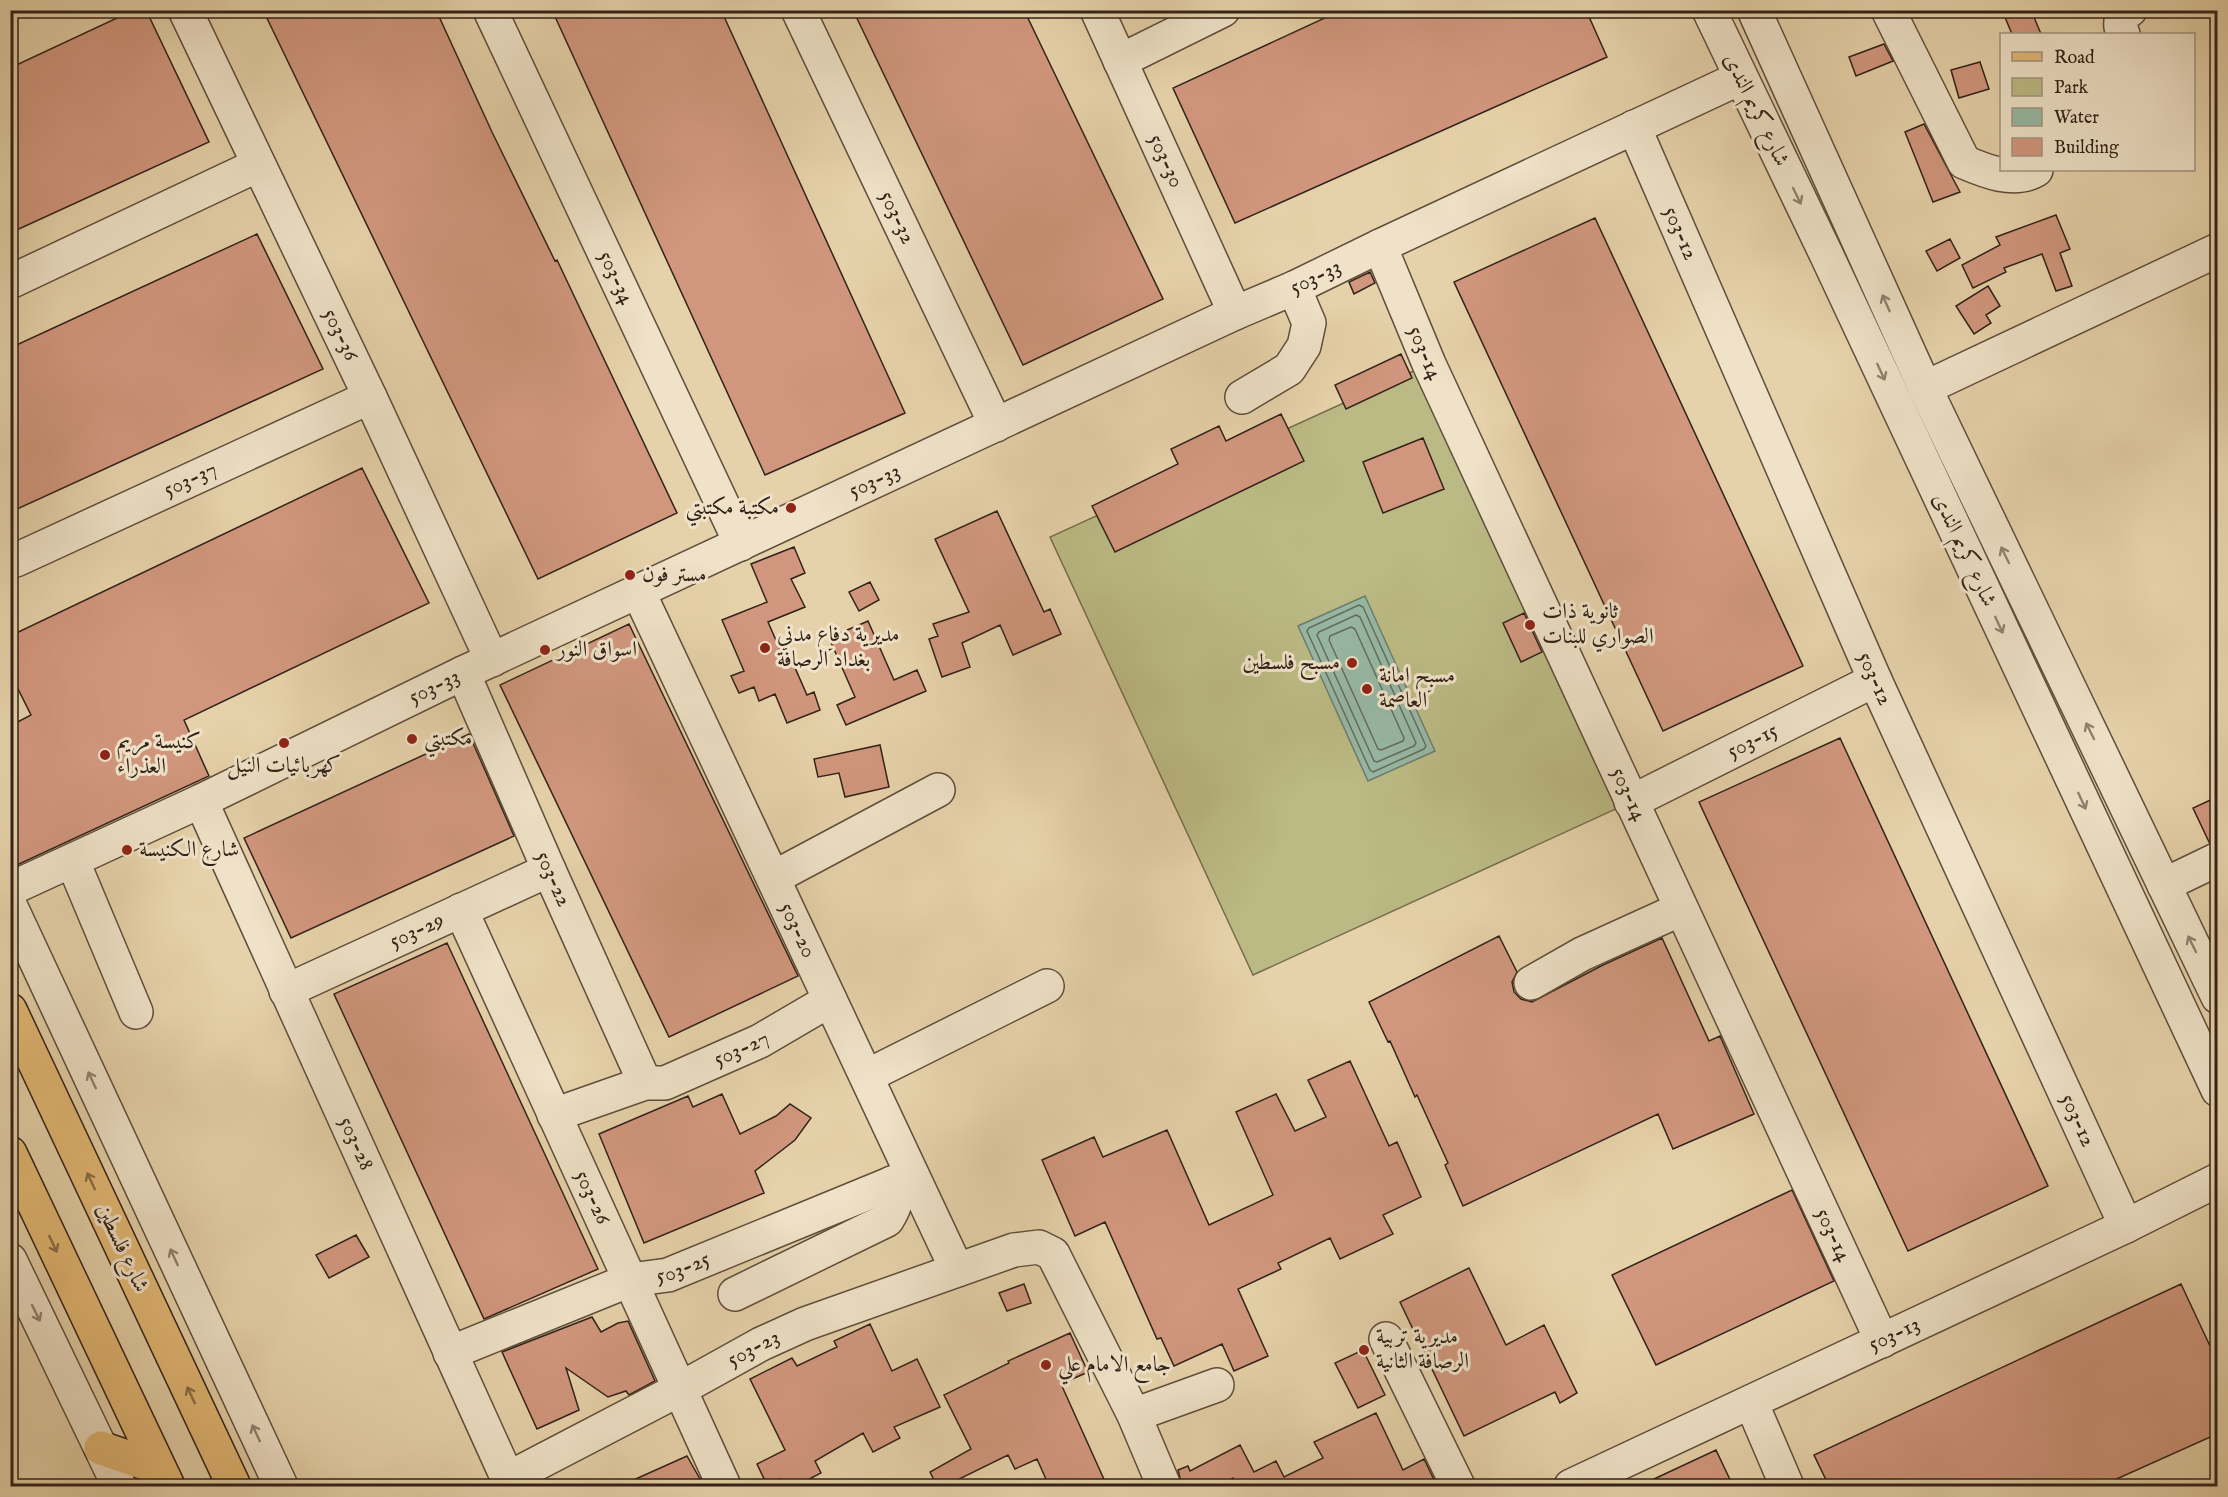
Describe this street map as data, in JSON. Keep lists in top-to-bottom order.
{
  "streets": {
    "main road": ["شارع فلسطين"],
    "street": [
      "شارع كريم الندى",
      "503-30",
      "503-32",
      "503-12",
      "503-34",
      "503-33",
      "503-36",
      "503-14",
      "503-37",
      "503-15",
      "503-22",
      "503-29",
      "503-20",
      "503-27",
      "503-28",
      "503-26",
      "503-25",
      "503-13",
      "503-23"
    ]
  },
  "crossings": [
    ["شارع كريم الندى", "503-33"],
    ["503-30", "503-33"],
    ["503-32", "503-33"],
    ["503-12", "503-33"],
    ["503-12", "503-15"],
    ["503-12", "503-13"],
    ["503-34", "503-33"],
    ["503-33", "503-36"],
    ["503-33", "503-14"],
    ["503-33", "503-22"],
    ["503-33", "503-20"],
    ["503-33", "503-28"],
    ["503-36", "503-37"],
    ["503-14", "503-15"],
    ["503-14", "503-13"],
    ["503-22", "503-29"],
    ["503-22", "503-27"],
    ["503-29", "503-28"],
    ["503-29", "503-26"],
    ["503-20", "503-27"],
    ["503-20", "503-25"],
    ["503-20", "503-23"],
    ["503-27", "503-26"],
    ["503-28", "503-25"],
    ["503-28", "503-23"],
    ["503-26", "503-25"],
    ["503-26", "503-23"]
  ],
  "places": [
    "مكتبة مكتبتي",
    "مستر فون",
    "ثانوية ذات الصواري للبنات",
    "مديرية دفاع مدني بغداد الرصافة",
    "اسواق النور",
    "مسبح فلسطين",
    "مسبح امانة العاصمة",
    "مكتبتي",
    "كهربائيات النيل",
    "كنيسة مريم العذراء",
    "شارع الكنيسة",
    "مديرية تربية الرصافة الثانية",
    "جامع الامام علي"
  ],
  "legend": [
    "Road",
    "Park",
    "Water",
    "Building"
  ]
}
